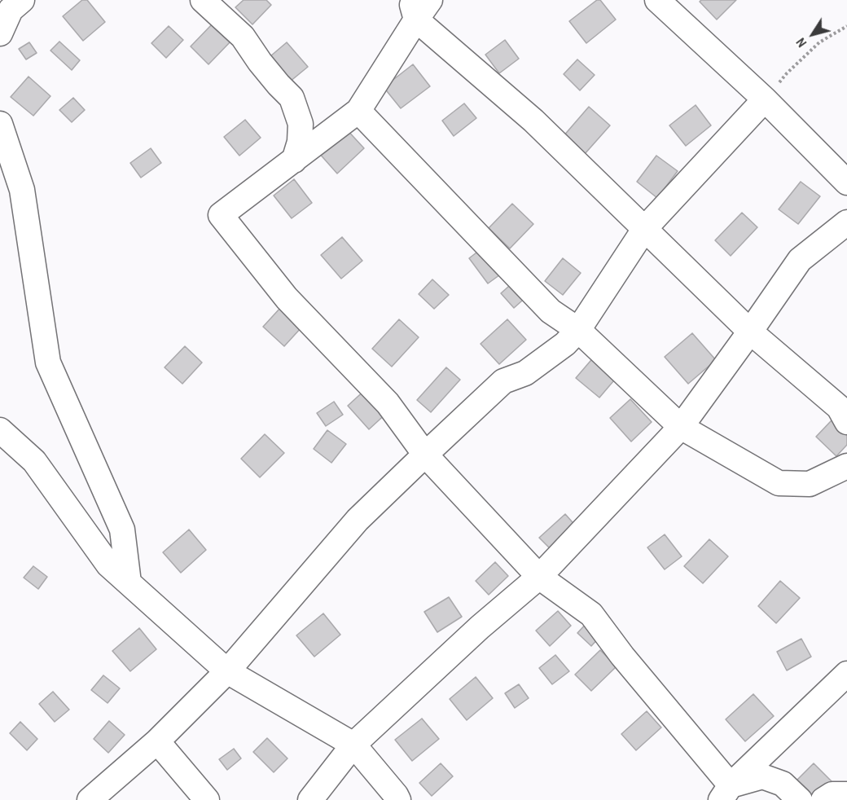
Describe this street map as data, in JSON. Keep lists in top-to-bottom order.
{
  "north": "bottom left"
}
